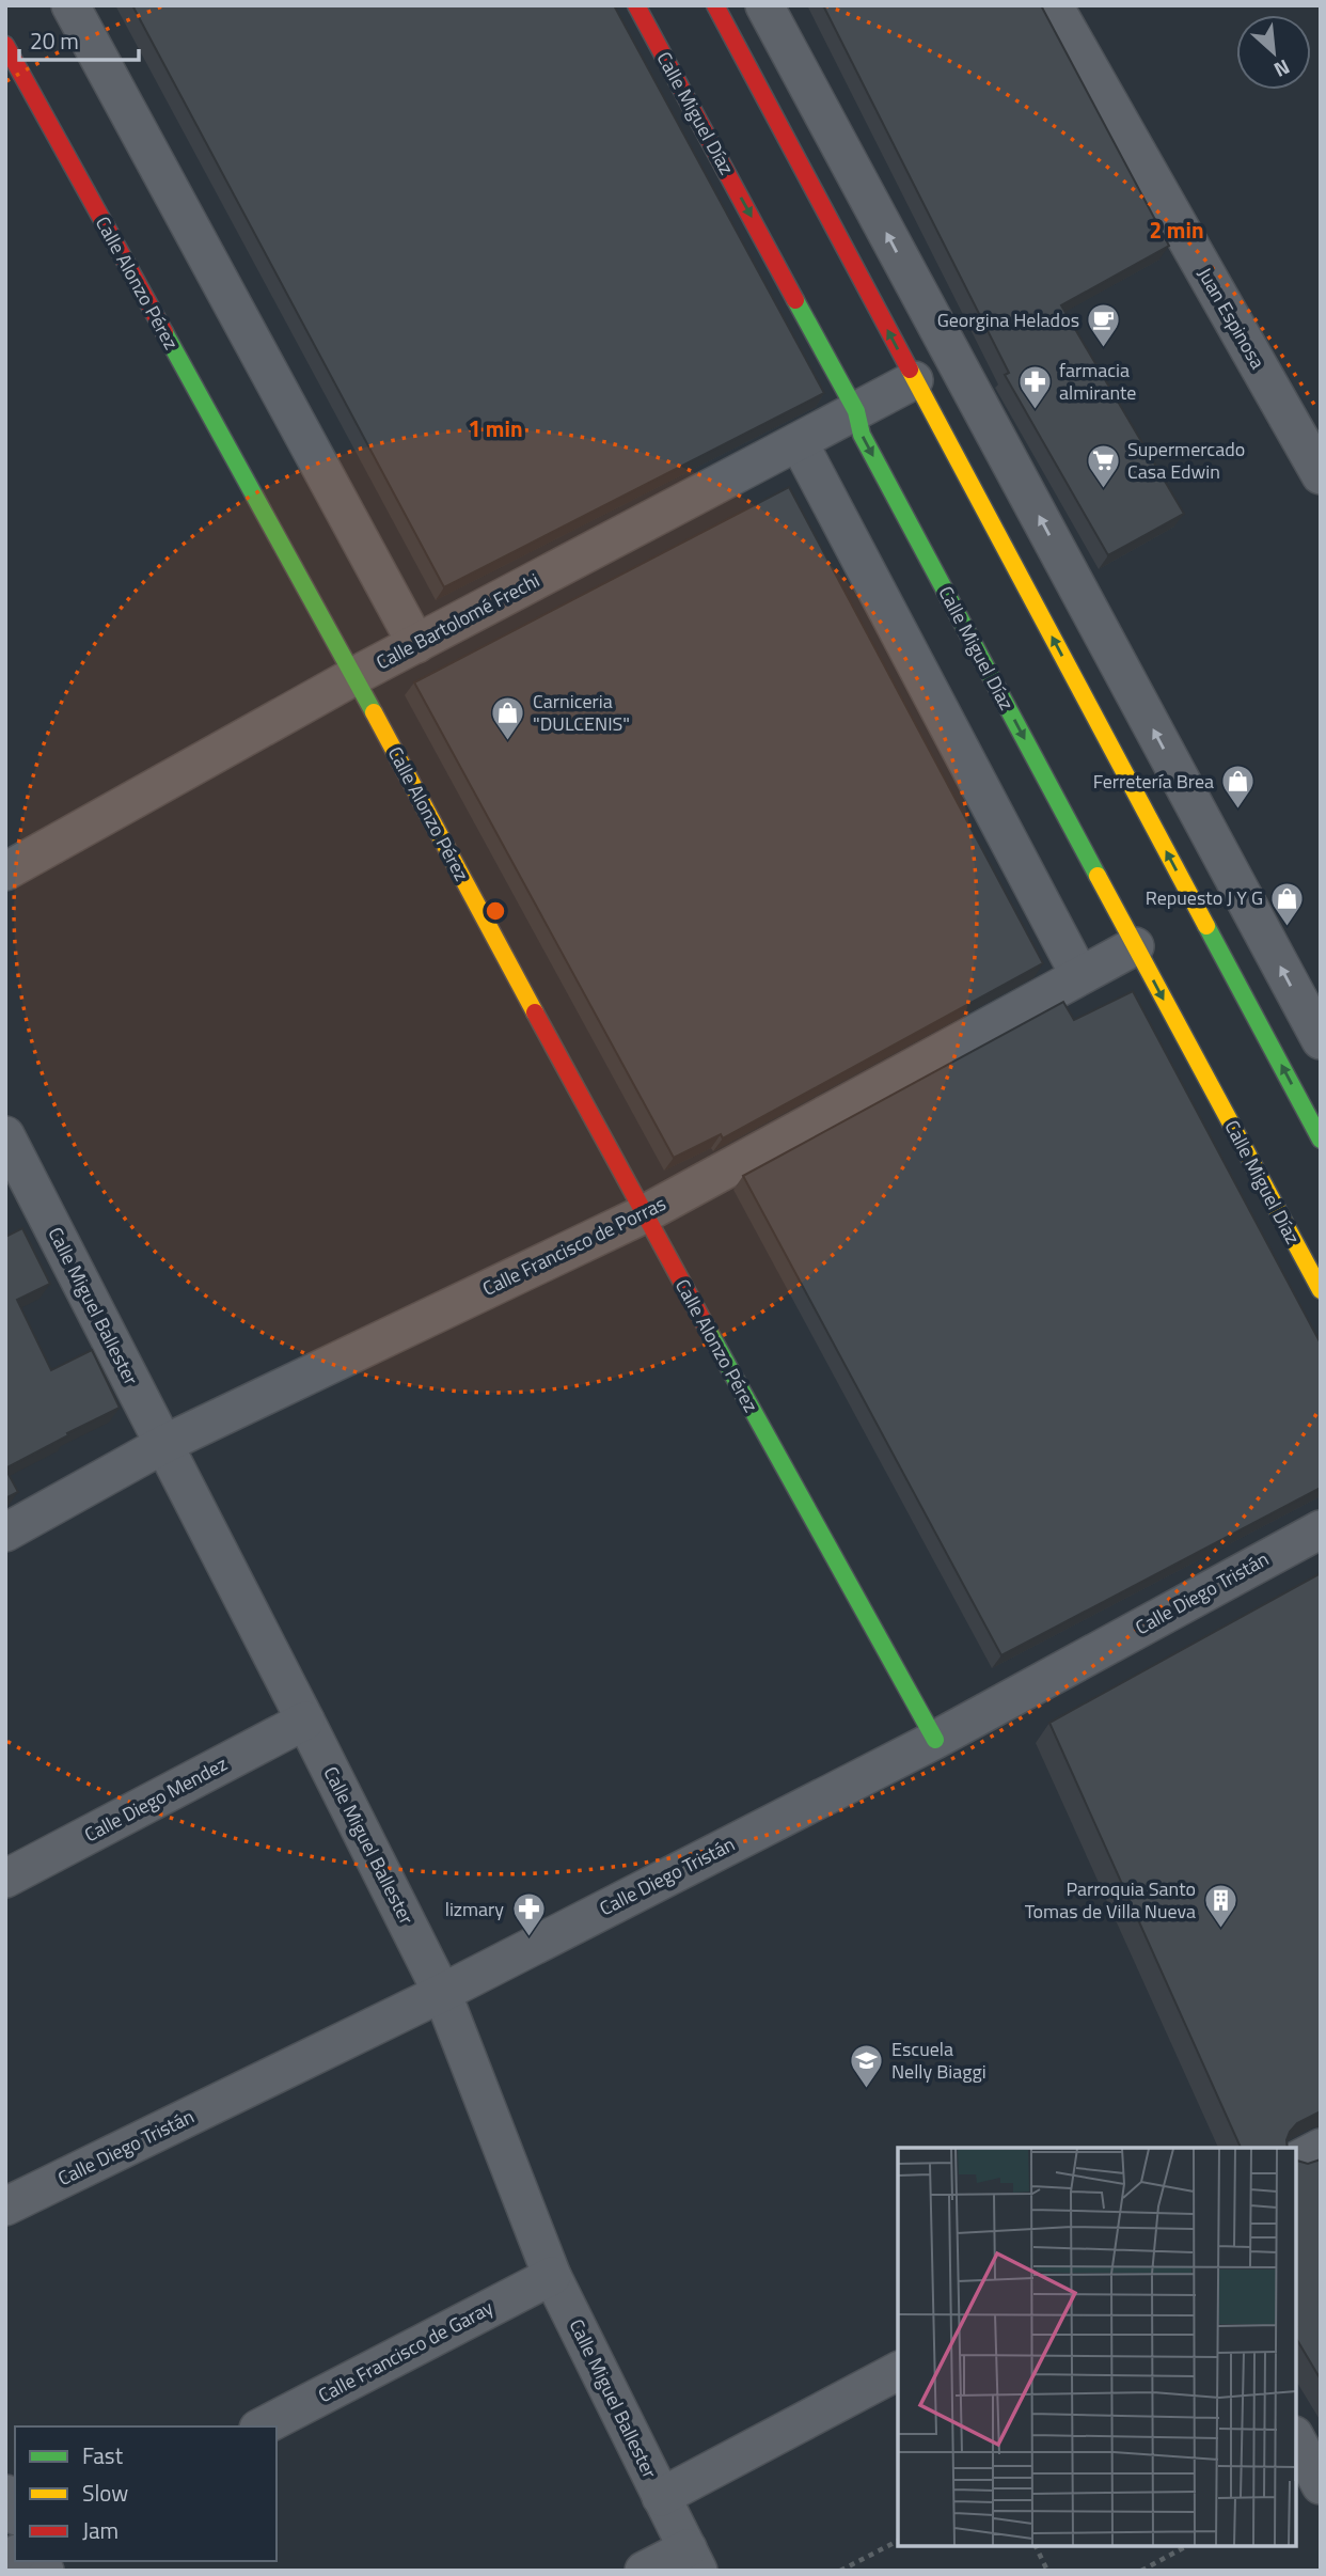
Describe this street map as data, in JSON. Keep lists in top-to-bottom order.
{
  "streets": {
    "street": [
      "Calle Miguel Díaz",
      "Calle Alonzo Pérez",
      "Juan Espinosa",
      "Calle Bartolomé Frechi",
      "Calle Francisco de Porras",
      "Calle Miguel Ballester",
      "Calle Diego Tristán",
      "Calle Diego Mendez",
      "Calle Francisco de Garay"
    ]
  },
  "crossings": [
    ["Calle Miguel Díaz", "Calle Bartolomé Frechi"],
    ["Calle Miguel Díaz", "Calle Francisco de Porras"],
    ["Calle Alonzo Pérez", "Calle Bartolomé Frechi"],
    ["Calle Alonzo Pérez", "Calle Francisco de Porras"],
    ["Calle Alonzo Pérez", "Calle Diego Tristán"],
    ["Calle Francisco de Porras", "Calle Miguel Ballester"],
    ["Calle Miguel Ballester", "Calle Diego Tristán"],
    ["Calle Miguel Ballester", "Calle Diego Mendez"],
    ["Calle Miguel Ballester", "Calle Francisco de Garay"]
  ],
  "places": {
    "cafe": ["Georgina Helados"],
    "pharmacy": ["farmacia almirante", "lizmary"],
    "supermarket": ["Supermercado Casa Edwin"],
    "shop": ["Carniceria \"DULCENIS\"", "Ferretería Brea", "Repuesto J Y G"],
    "building": ["Parroquia Santo Tomas de Villa Nueva"],
    "school or university": ["Escuela Nelly Biaggi"]
  },
  "legend": ["Fast", "Slow", "Jam"],
  "scale_bar": "20 m",
  "north": "bottom right",
  "rings": ["2 min", "1 min"]
}
